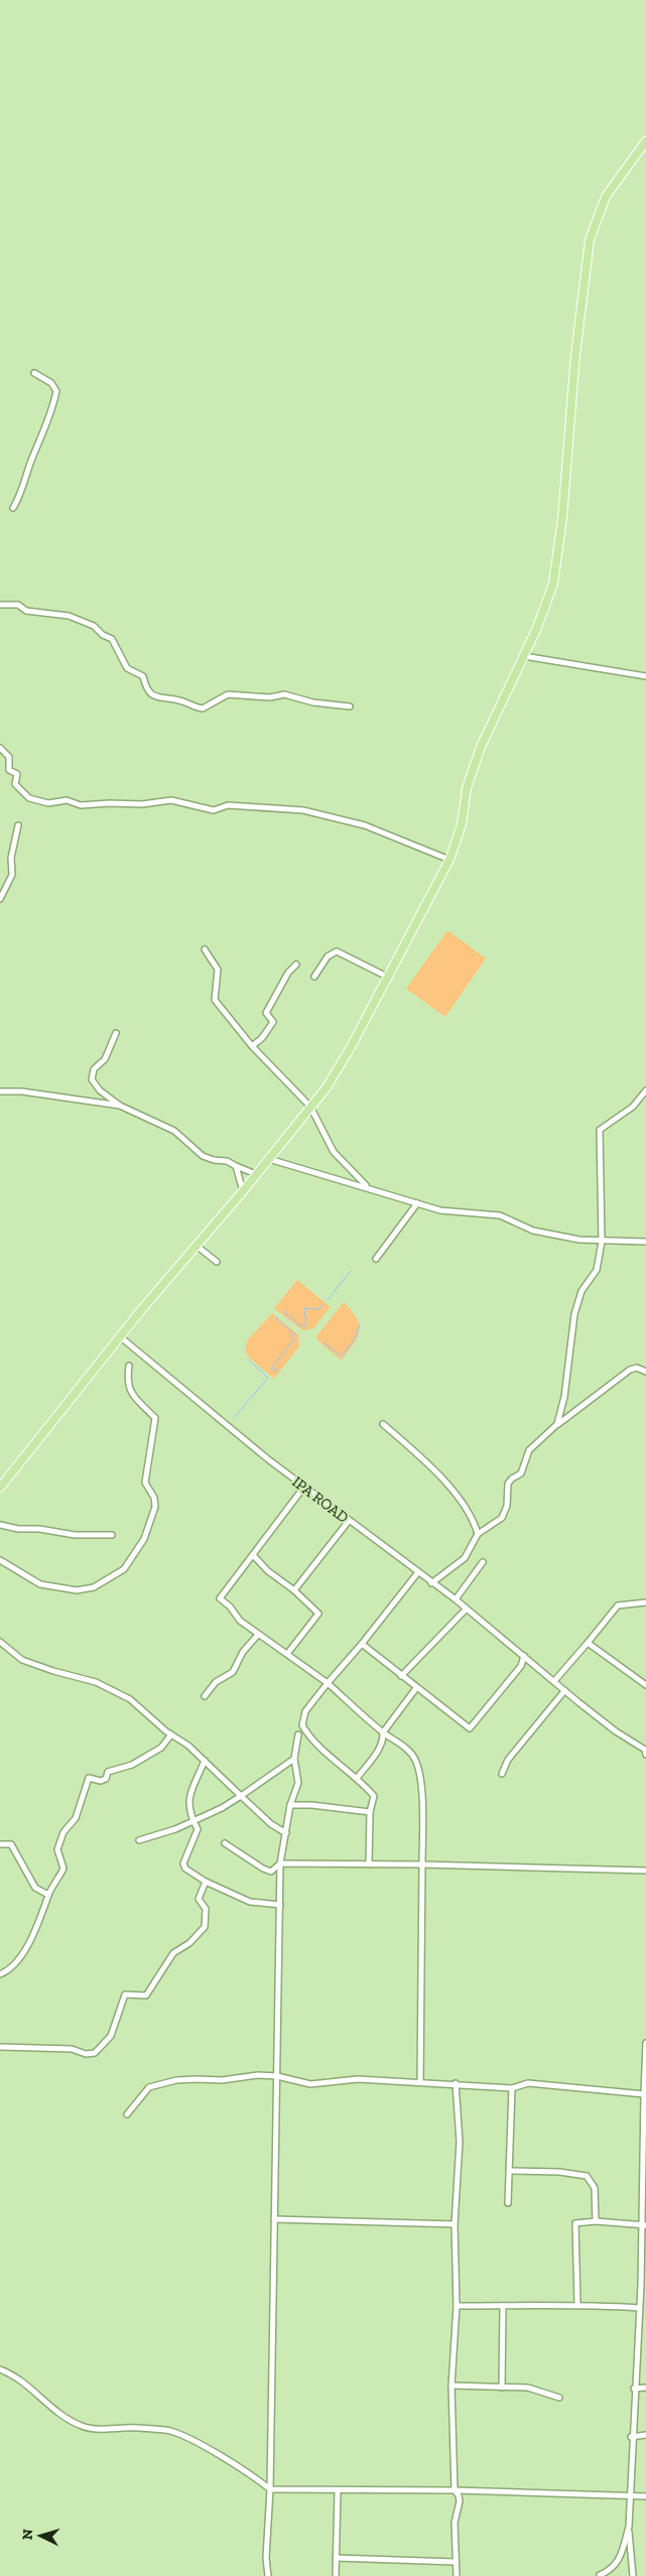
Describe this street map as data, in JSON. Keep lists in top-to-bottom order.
{
  "streets": {
    "street": ["IPA ROAD"]
  },
  "north": "left"
}
